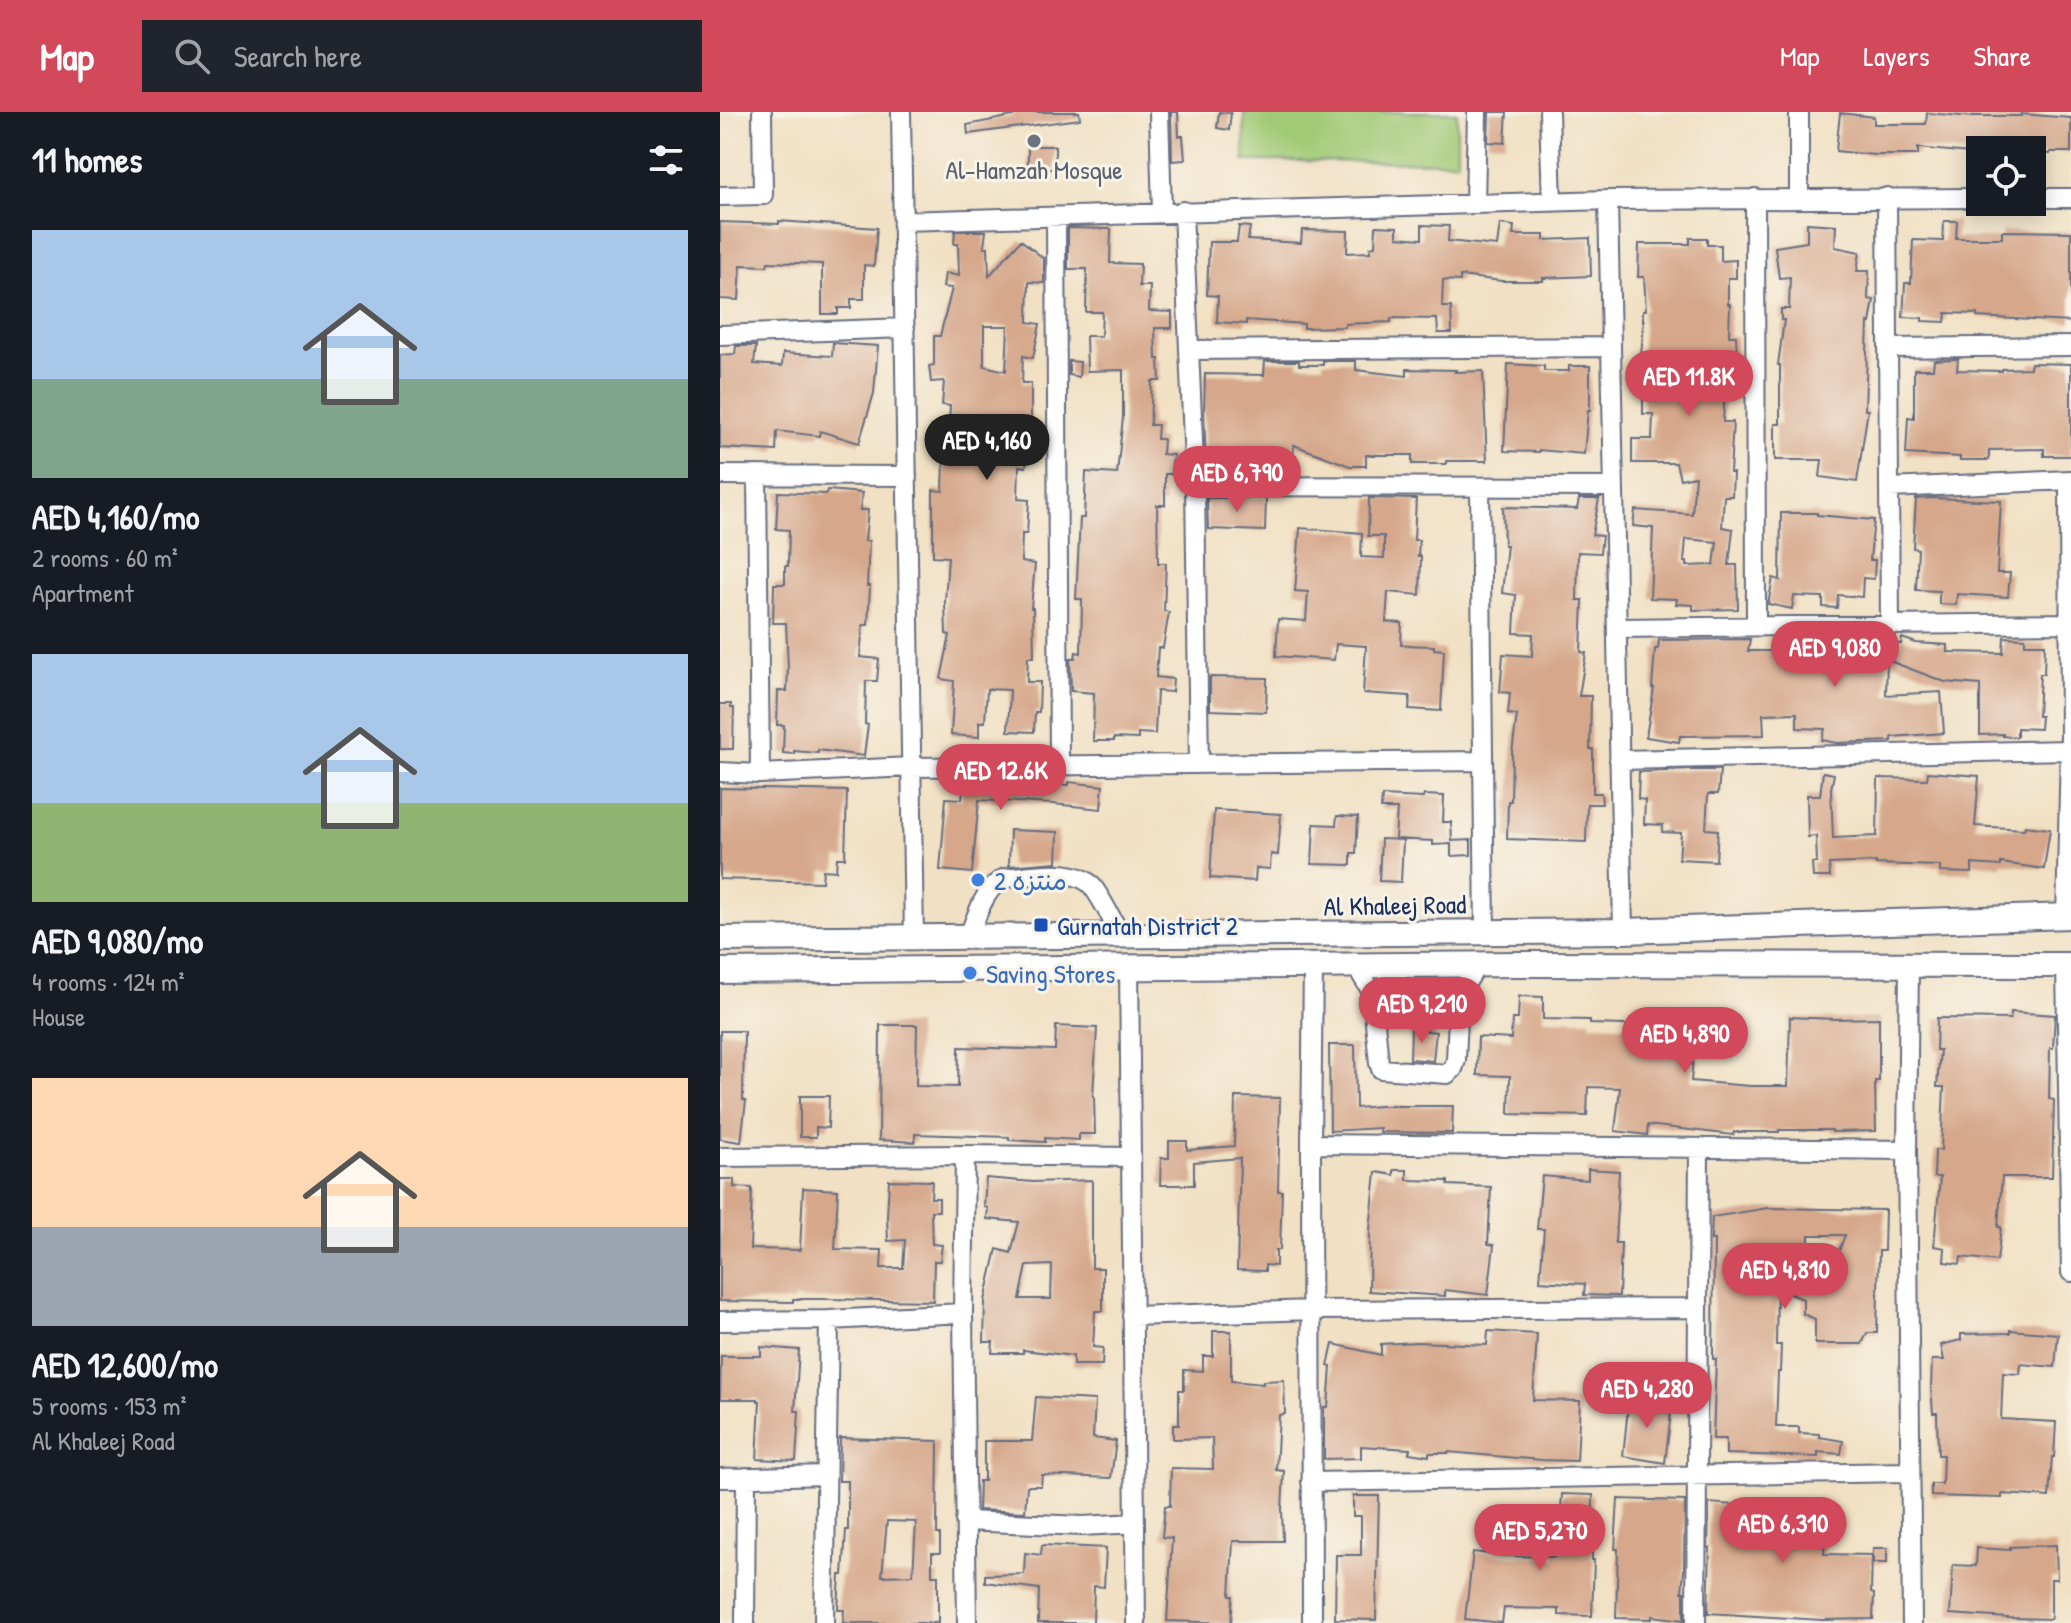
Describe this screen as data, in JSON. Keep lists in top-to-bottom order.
{
  "streets": {
    "main road": ["Al Khaleej Road"]
  },
  "places": {
    "other": ["Al-Hamzah Mosque", "منتزه 2", "Saving Stores"],
    "transit": ["Gurnatah District 2"]
  },
  "page": {
    "header": "Map",
    "search": "Search here",
    "nav": ["Map", "Layers", "Share"],
    "heading": "11 homes",
    "list": [
      {
        "name": "AED 4,160/mo",
        "note": "2 rooms · 60 m² · Apartment"
      },
      {
        "name": "AED 9,080/mo",
        "note": "4 rooms · 124 m² · House"
      },
      {
        "name": "AED 12,600/mo",
        "note": "5 rooms · 153 m² · Al Khaleej Road"
      }
    ],
    "price": [
      "AED 11.8K",
      "AED 4,160",
      "AED 6,790",
      "AED 9,080",
      "AED 12.6K",
      "AED 9,210",
      "AED 4,890",
      "AED 4,810",
      "AED 4,280",
      "AED 6,310",
      "AED 5,270"
    ]
  }
}
